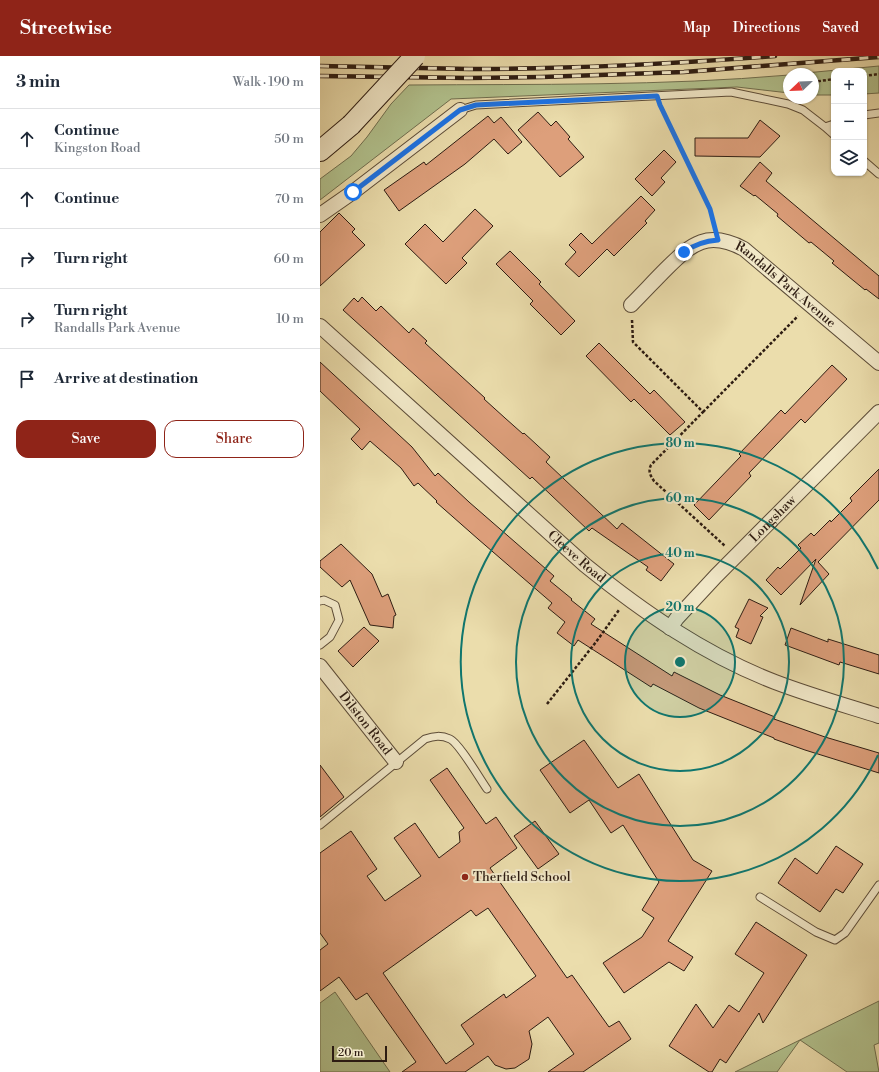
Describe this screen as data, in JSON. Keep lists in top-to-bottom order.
{
  "streets": {
    "street": [
      "Randalls Park Avenue",
      "Longshaw",
      "Cleeve Road",
      "Dilston Road"
    ]
  },
  "crossings": [
    ["Longshaw", "Cleeve Road"]
  ],
  "places": ["Therfield School"],
  "scale_bar": "20 m",
  "north": "bottom left",
  "page": {
    "header": "Streetwise",
    "nav": ["Map", "Directions", "Saved"],
    "heading": ["3 min", "Walk · 190 m"],
    "map_buttons": ["+", "−"],
    "list": [
      ["Continue", "Kingston Road", "50 m"],
      ["Continue", "70 m"],
      ["Turn right", "60 m"],
      ["Turn right", "Randalls Park Avenue", "10 m"],
      "Arrive at destination"
    ],
    "buttons": ["Save", "Share"],
    "scale": "20 m"
  },
  "rings": [
    "80 m",
    "60 m",
    "40 m",
    "20 m"
  ]
}
